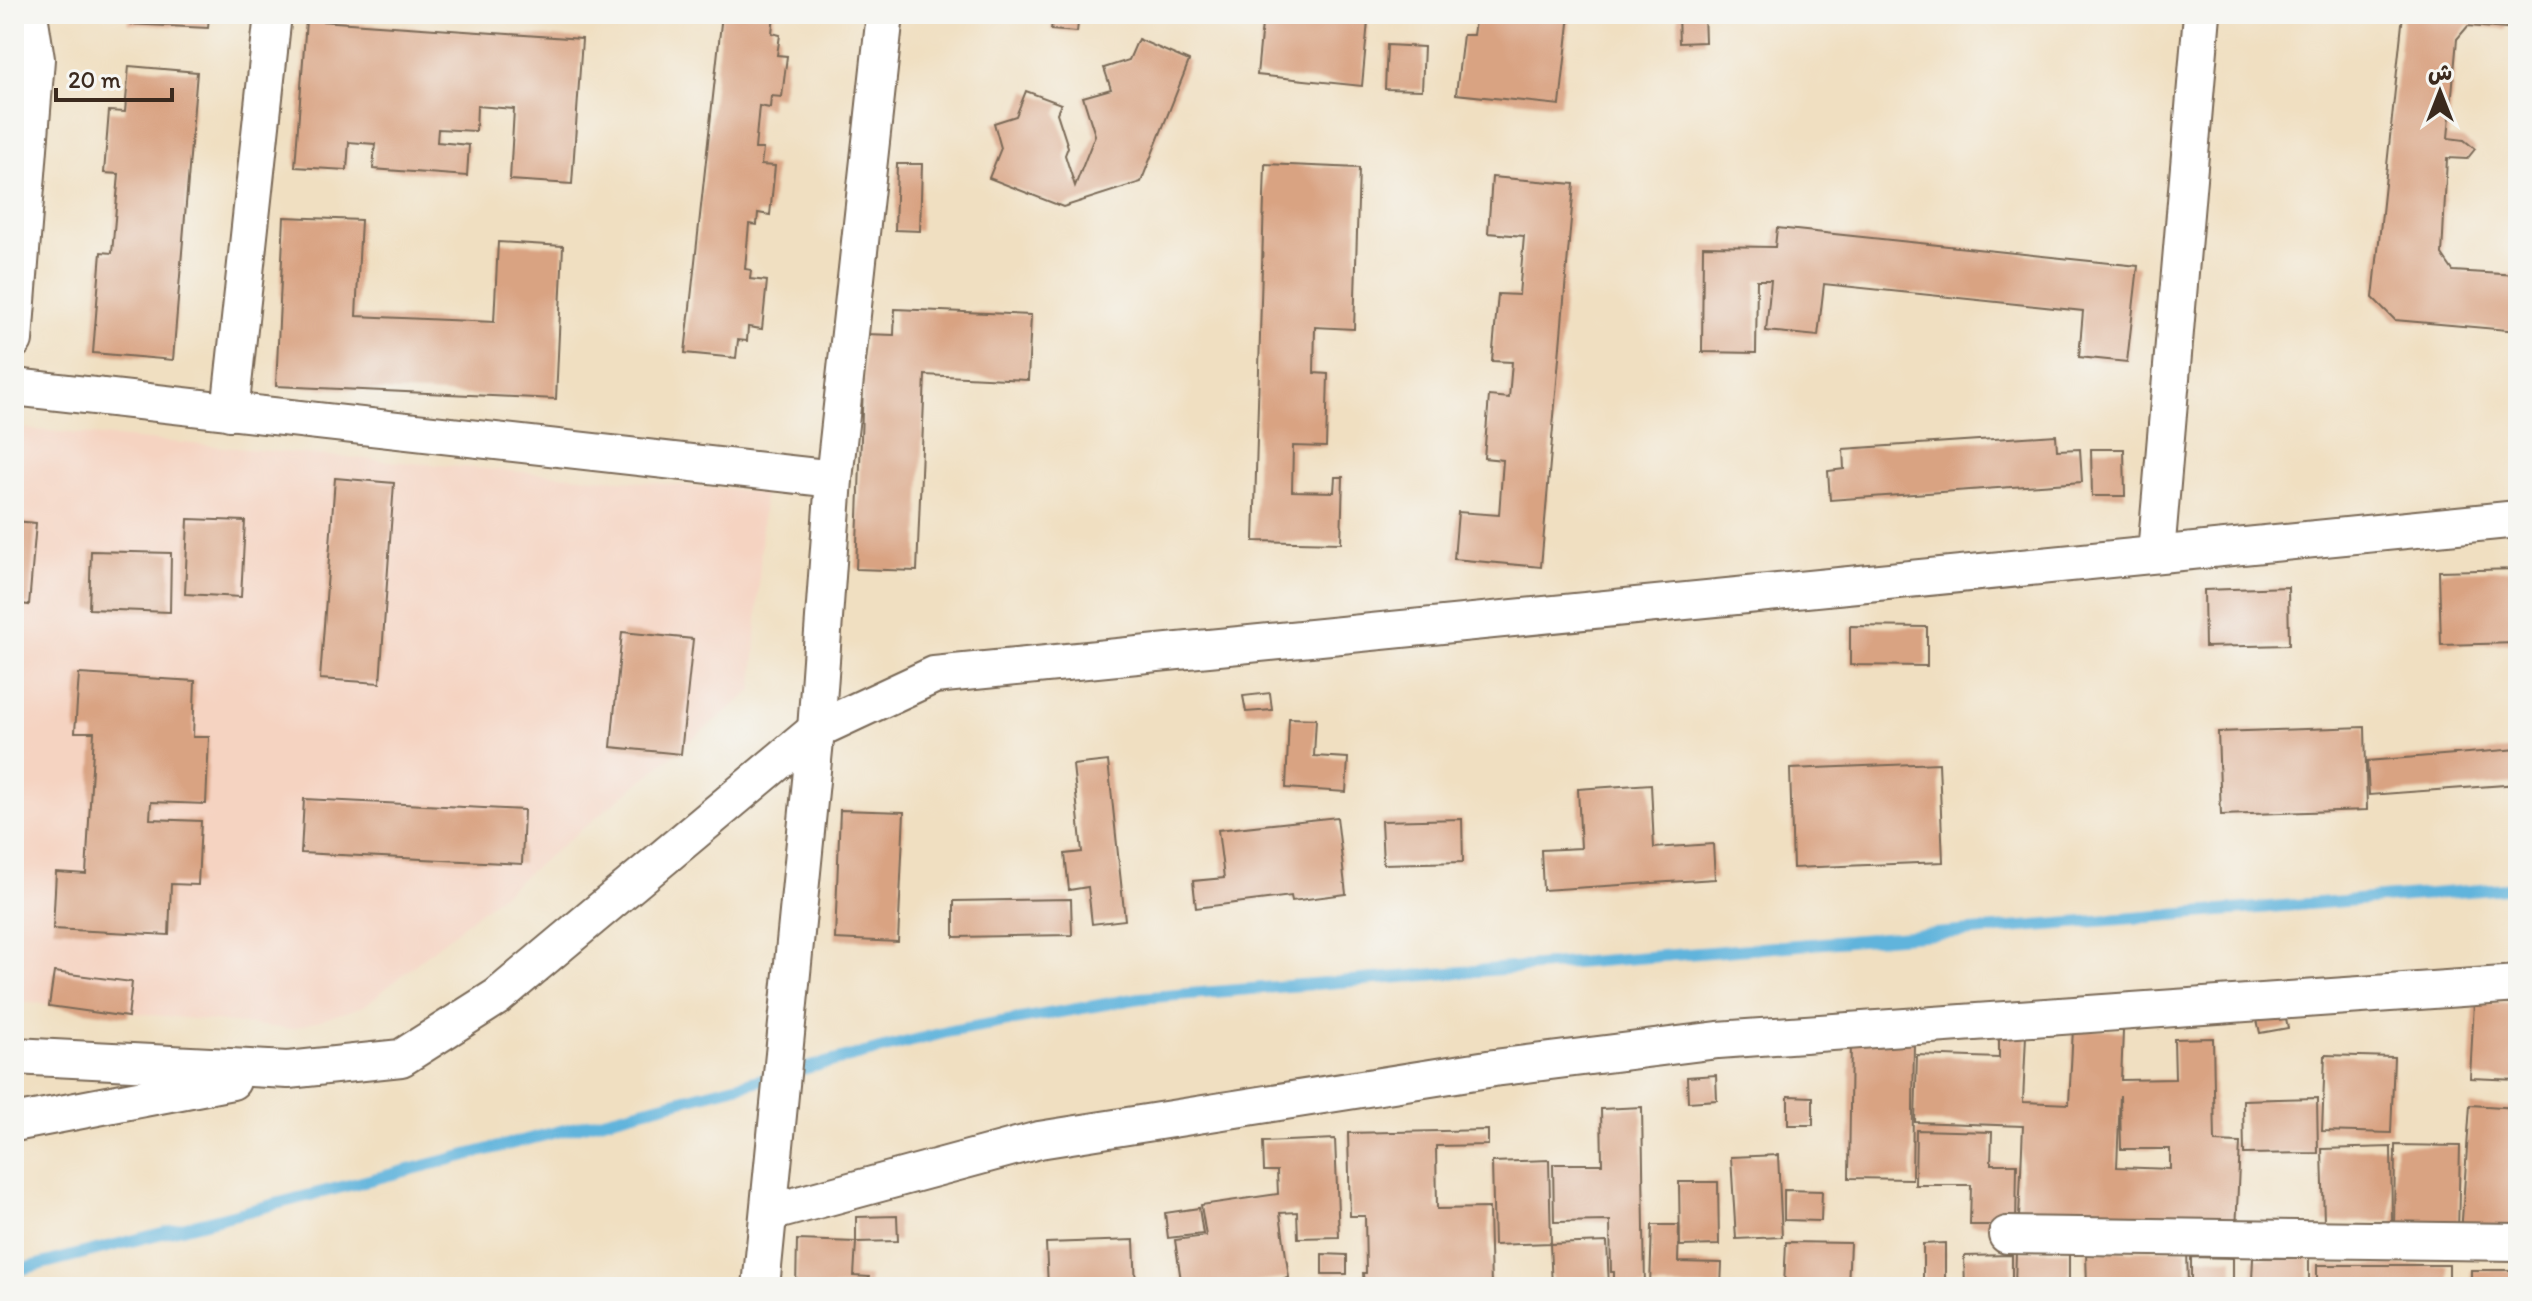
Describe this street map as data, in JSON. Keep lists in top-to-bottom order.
{
  "scale_bar": "20 m",
  "north": "top"
}
